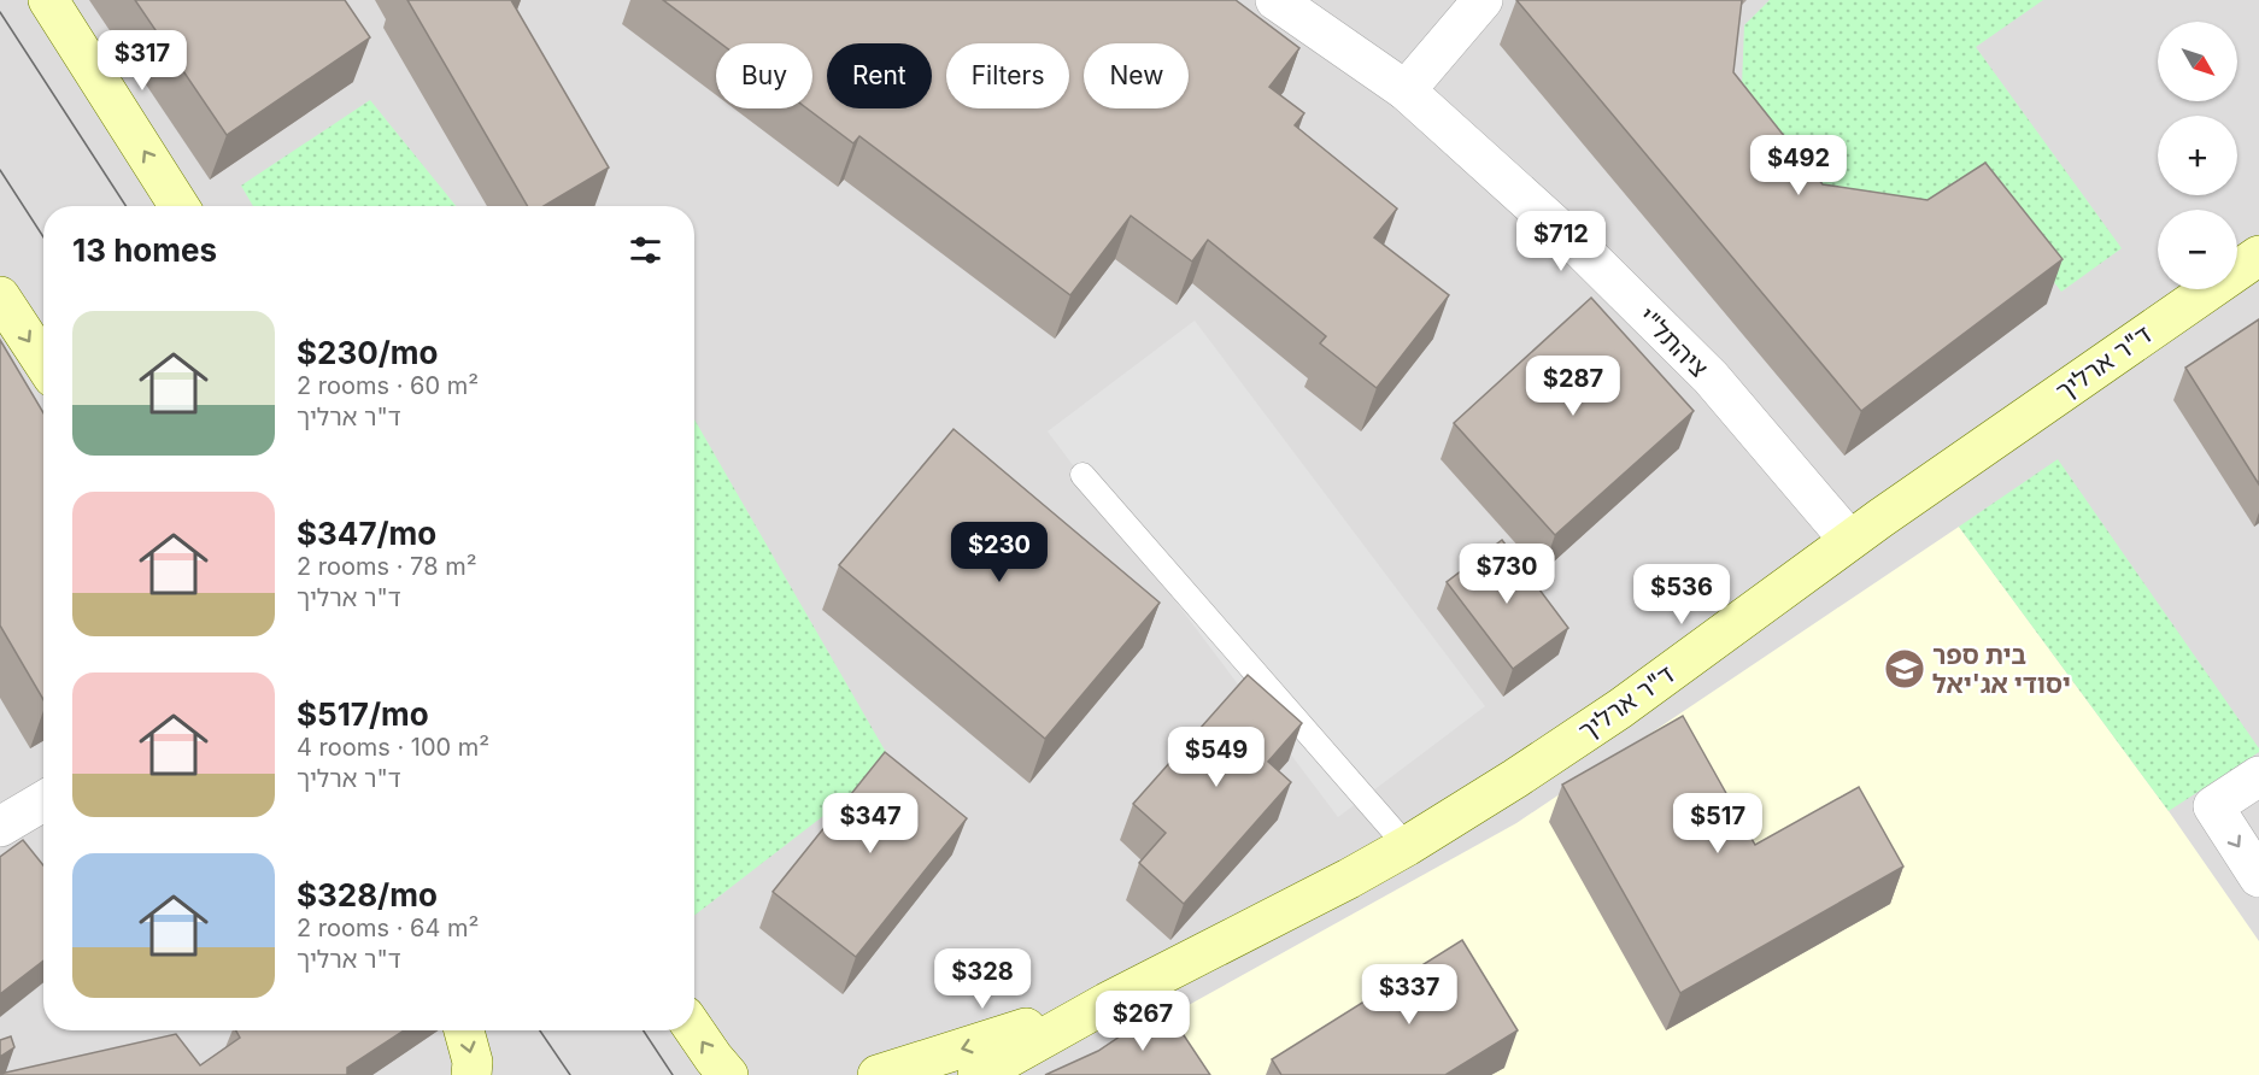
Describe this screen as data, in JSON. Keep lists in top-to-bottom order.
{
  "streets": {
    "street": ["ציהתל\"י", "ד\"ר ארליך"]
  },
  "crossings": [
    ["ציהתל\"י", "ד\"ר ארליך"]
  ],
  "places": {
    "school or university": ["בית ספר יסודי אג'יאל"]
  },
  "north": "bottom right",
  "page": {
    "map_buttons": ["+", "−"],
    "price": [
      "$317",
      "$492",
      "$712",
      "$287",
      "$230",
      "$730",
      "$536",
      "$549",
      "$347",
      "$517",
      "$328",
      "$337",
      "$267"
    ],
    "chip": [
      "Buy",
      "Rent",
      "Filters",
      "New"
    ],
    "heading": "13 homes",
    "list": [
      {
        "name": "$230/mo",
        "note": "2 rooms · 60 m² · ד\"ר ארליך"
      },
      {
        "name": "$347/mo",
        "note": "2 rooms · 78 m² · ד\"ר ארליך"
      },
      {
        "name": "$517/mo",
        "note": "4 rooms · 100 m² · ד\"ר ארליך"
      },
      {
        "name": "$328/mo",
        "note": "2 rooms · 64 m² · ד\"ר ארליך"
      }
    ]
  }
}
